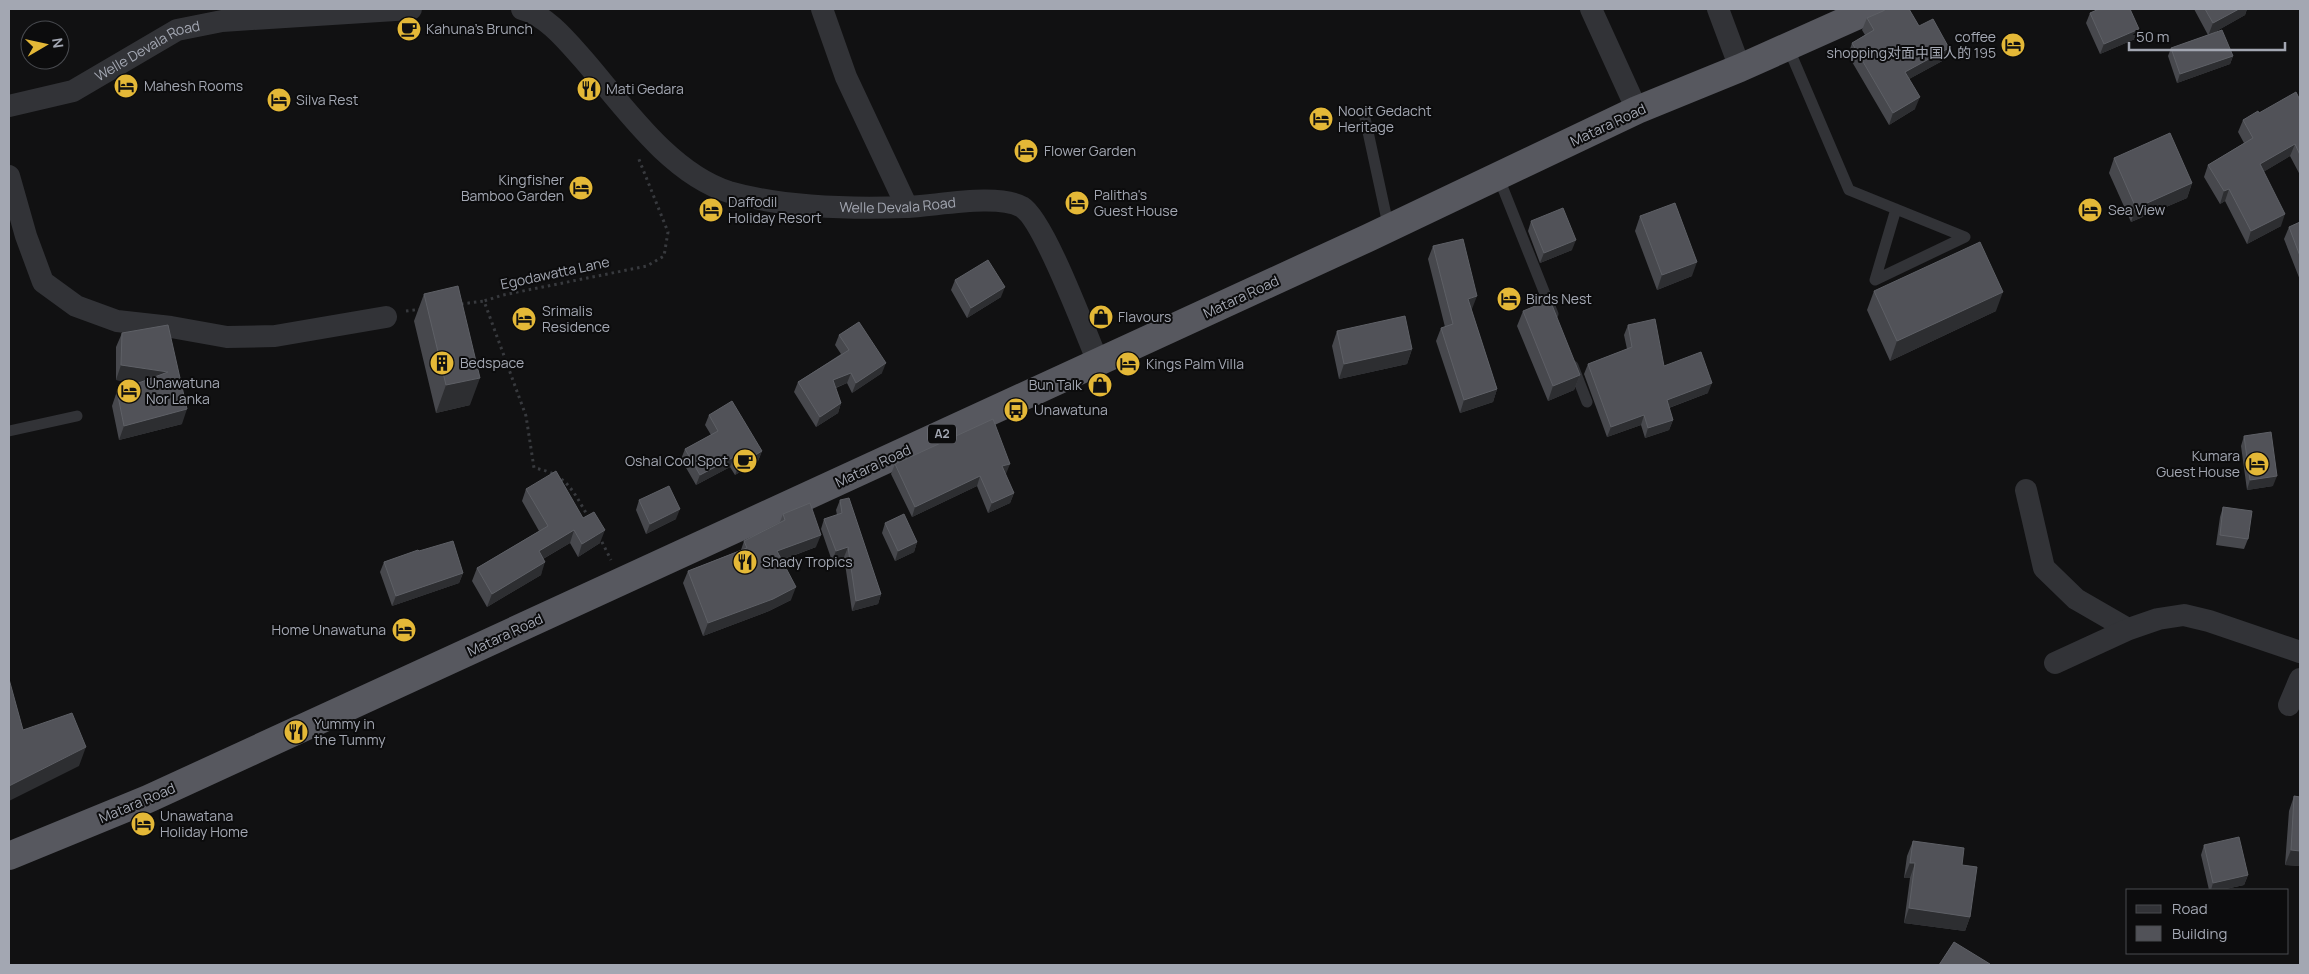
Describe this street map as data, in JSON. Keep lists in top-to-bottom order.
{
  "streets": {
    "highway": ["Matara Road", "A2"],
    "street": ["Welle Devala Road"],
    "path": ["Egodawatta Lane"]
  },
  "crossings": [
    ["Welle Devala Road", "Matara Road"]
  ],
  "places": {
    "cafe": ["Kahuna’s Brunch", "Oshal Cool Spot"],
    "hotel": [
      "coffee shopping对面中国人的 195",
      "Mahesh Rooms",
      "Silva Rest",
      "Nooit Gedacht Heritage",
      "Flower Garden",
      "Kingfisher Bamboo Garden",
      "Palitha's Guest House",
      "Daffodil Holiday Resort",
      "Sea View",
      "Birds Nest",
      "Srimalis Residence",
      "Kings Palm Villa",
      "Unawatuna Nor Lanka",
      "Kumara Guest House",
      "Home Unawatuna",
      "Unawatana Holiday Home"
    ],
    "restaurant": ["Mati Gedara", "Shady Tropics", "Yummy in the Tummy"],
    "shop": ["Flavours", "Bun Talk"],
    "building": ["Bedspace"],
    "bus stop": ["Unawatuna"]
  },
  "legend": ["Road", "Building"],
  "scale_bar": "50 m",
  "north": "right"
}
